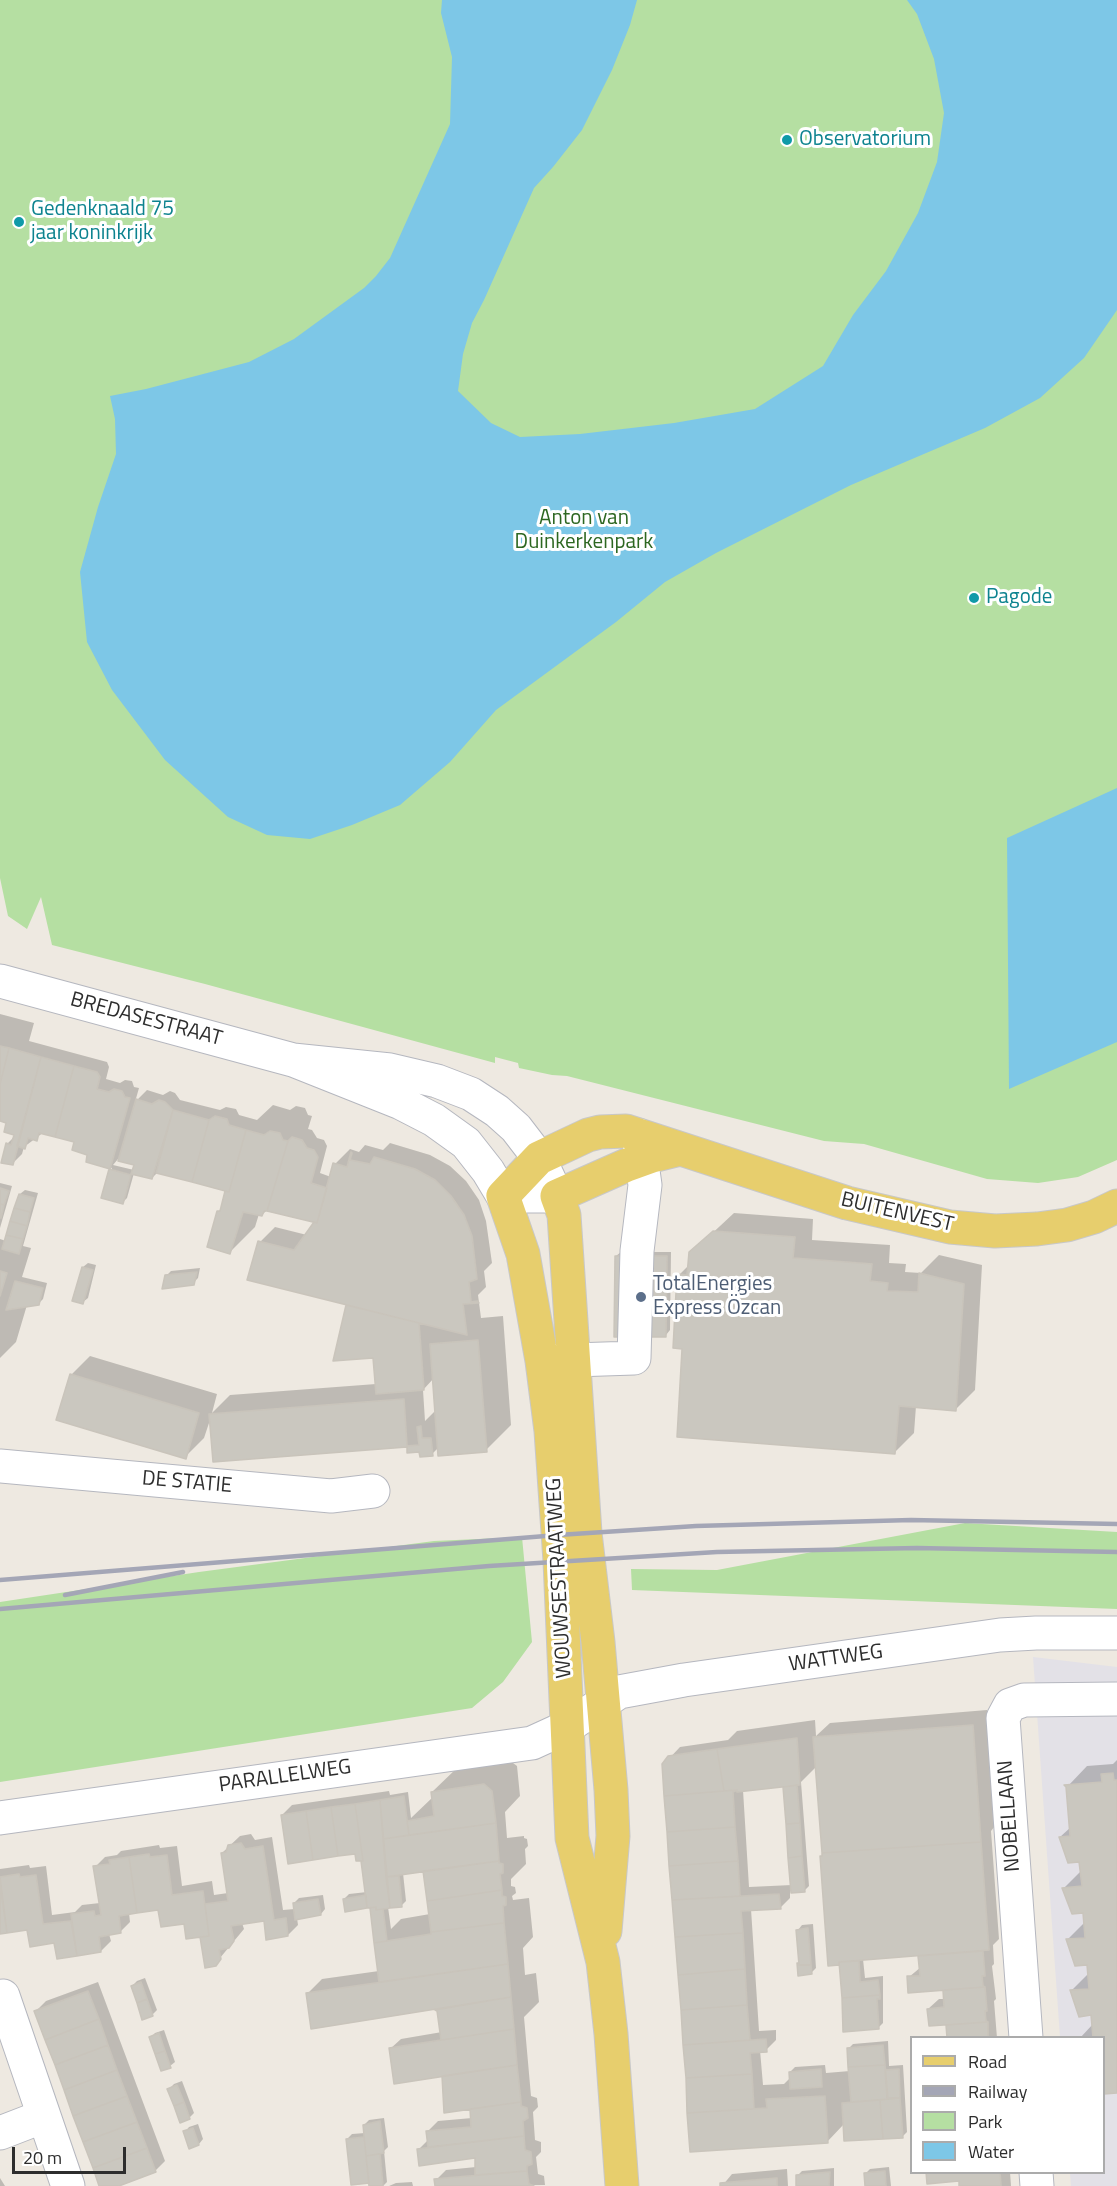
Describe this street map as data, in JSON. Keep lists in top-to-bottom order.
{
  "streets": {
    "main road": ["BUITENVEST", "WOUWSESTRAATWEG"],
    "street": [
      "BREDASESTRAAT",
      "DE STATIE",
      "WATTWEG",
      "PARALLELWEG",
      "NOBELLAAN"
    ]
  },
  "crossings": [
    ["BREDASESTRAAT", "BUITENVEST"],
    ["BREDASESTRAAT", "WOUWSESTRAATWEG"],
    ["BUITENVEST", "WOUWSESTRAATWEG"],
    ["WOUWSESTRAATWEG", "WATTWEG"],
    ["WOUWSESTRAATWEG", "PARALLELWEG"],
    ["WATTWEG", "PARALLELWEG"]
  ],
  "parks": ["Anton van Duinkerkenpark"],
  "places": [
    "Observatorium",
    "Gedenknaald 75 jaar koninkrijk",
    "Pagode",
    "TotalEnergies Express Özcan"
  ],
  "legend": [
    "Road",
    "Railway",
    "Park",
    "Water"
  ],
  "scale_bar": "20 m"
}
